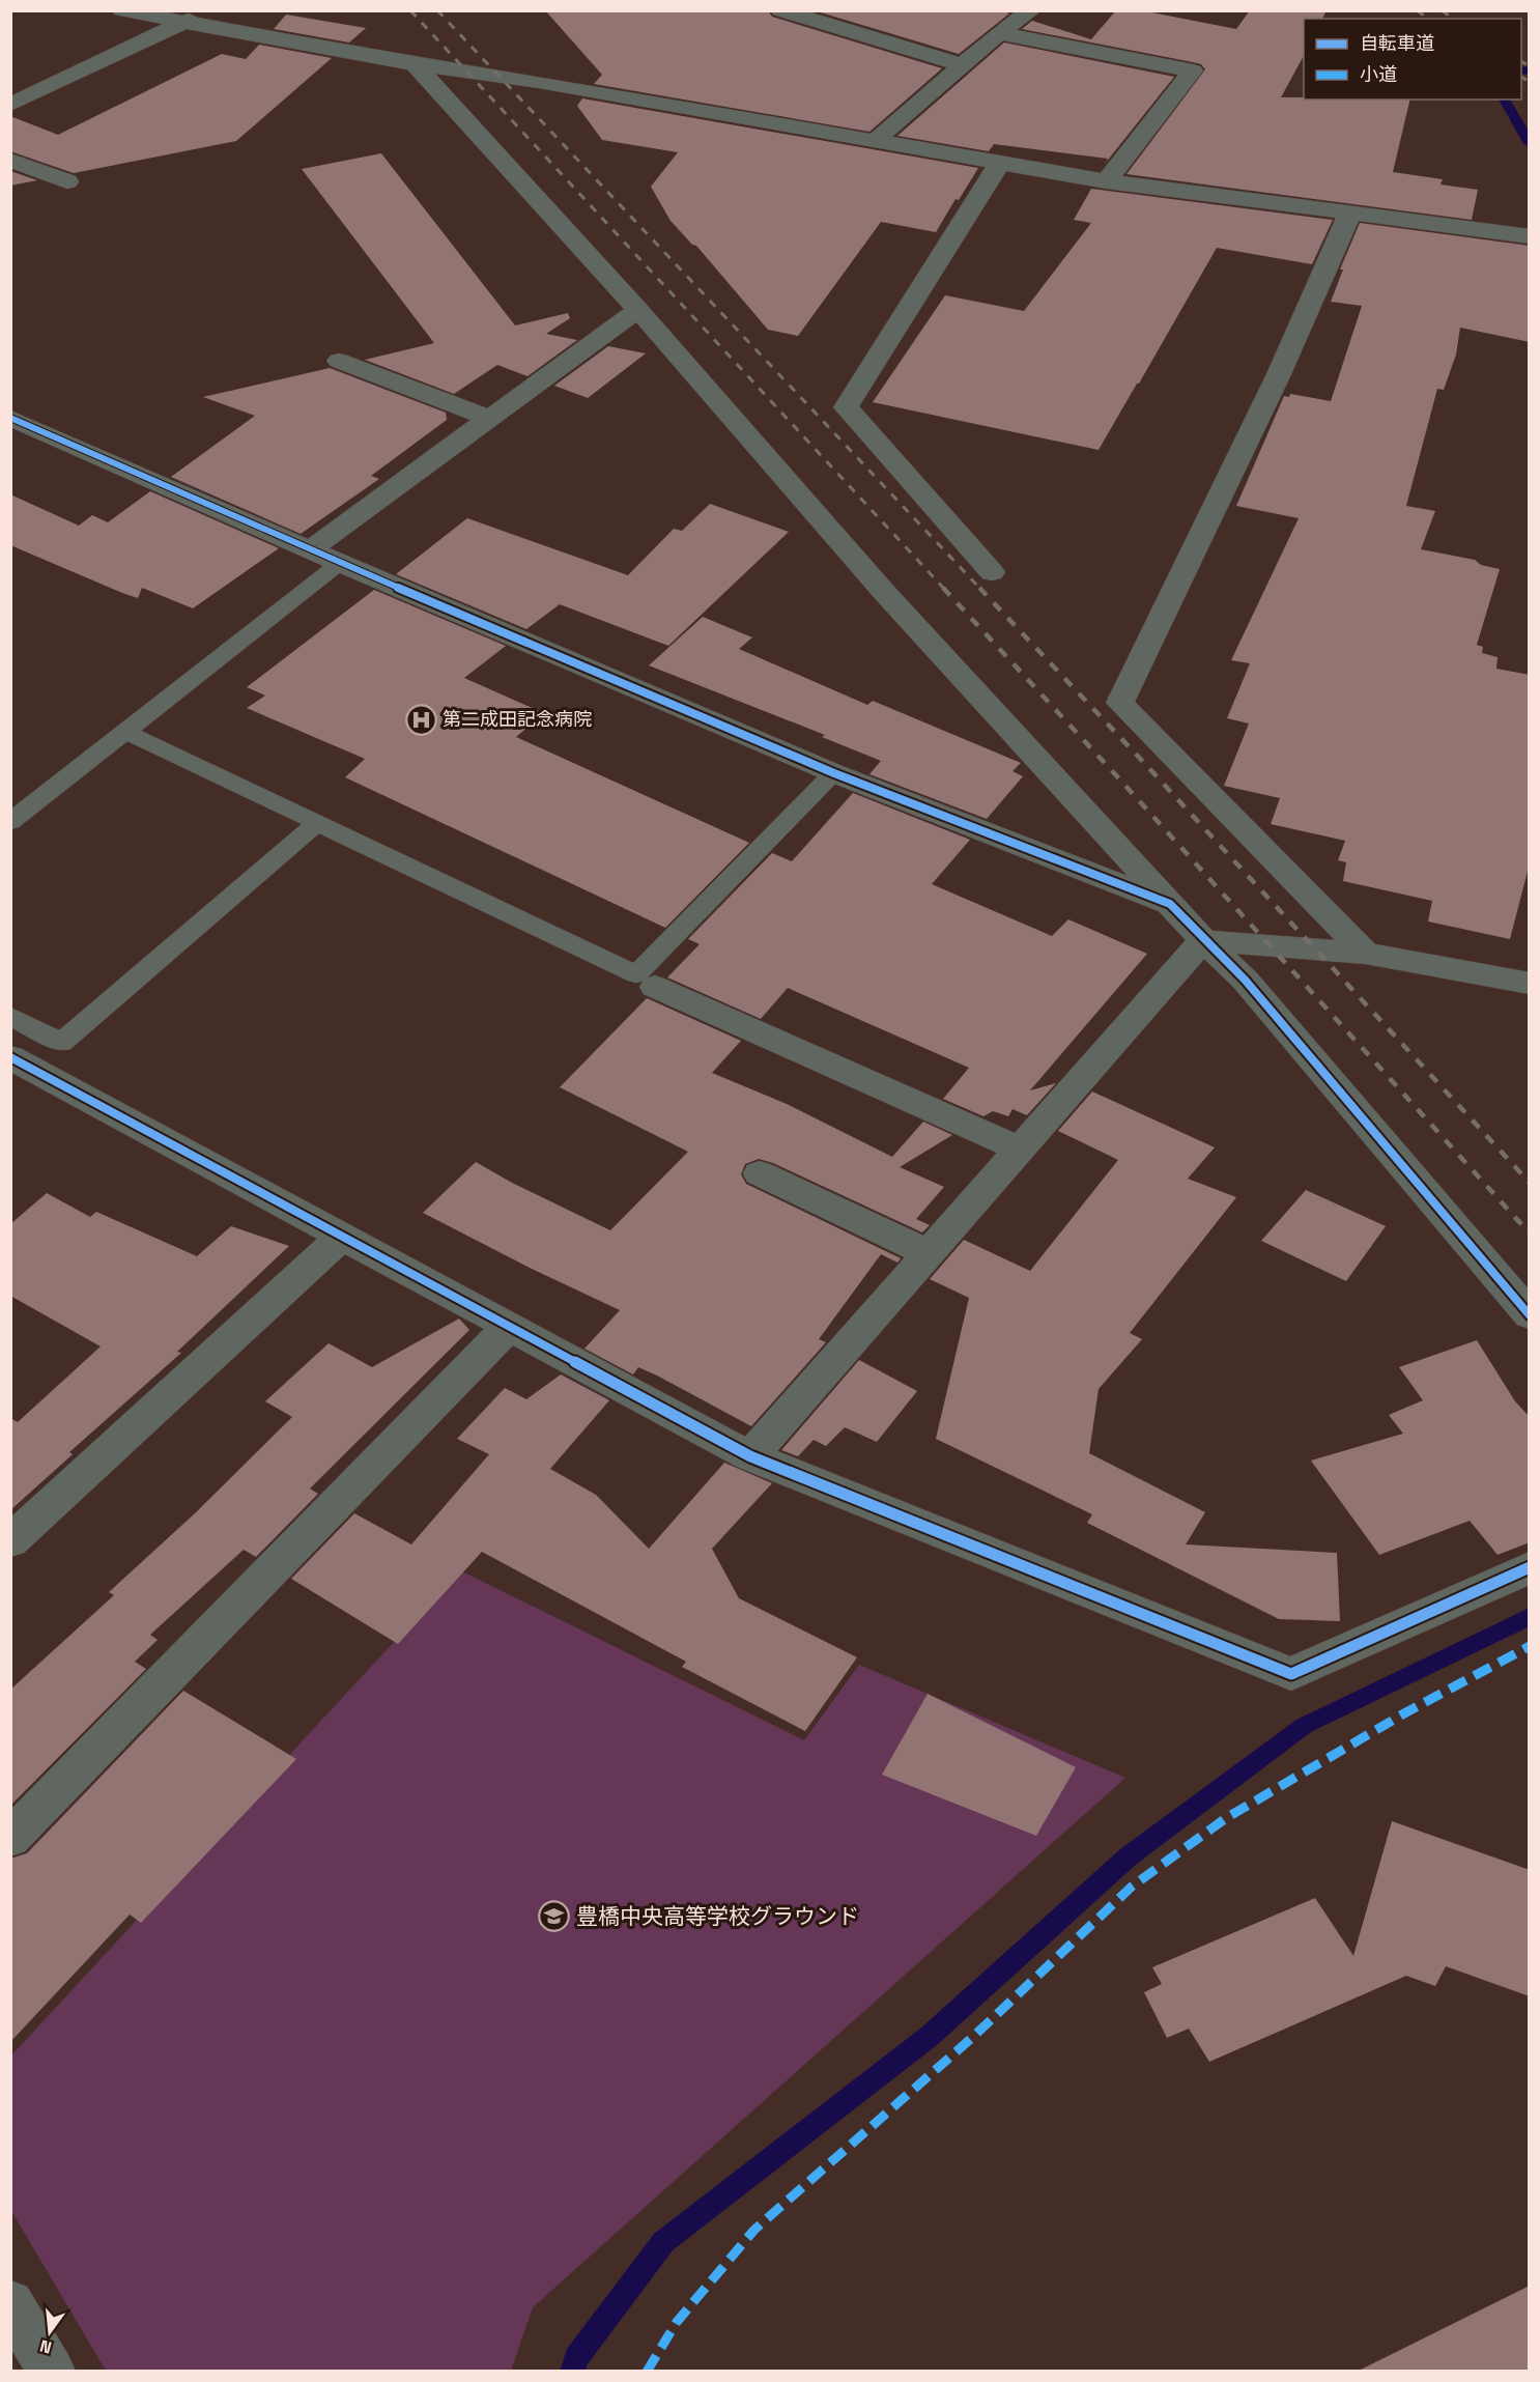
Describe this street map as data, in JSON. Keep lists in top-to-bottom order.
{
  "places": {
    "hospital": ["第二成田記念病院"],
    "school or university": ["豊橋中央高等学校グラウンド"]
  },
  "legend": ["自転車道", "小道"],
  "north": "bottom"
}
